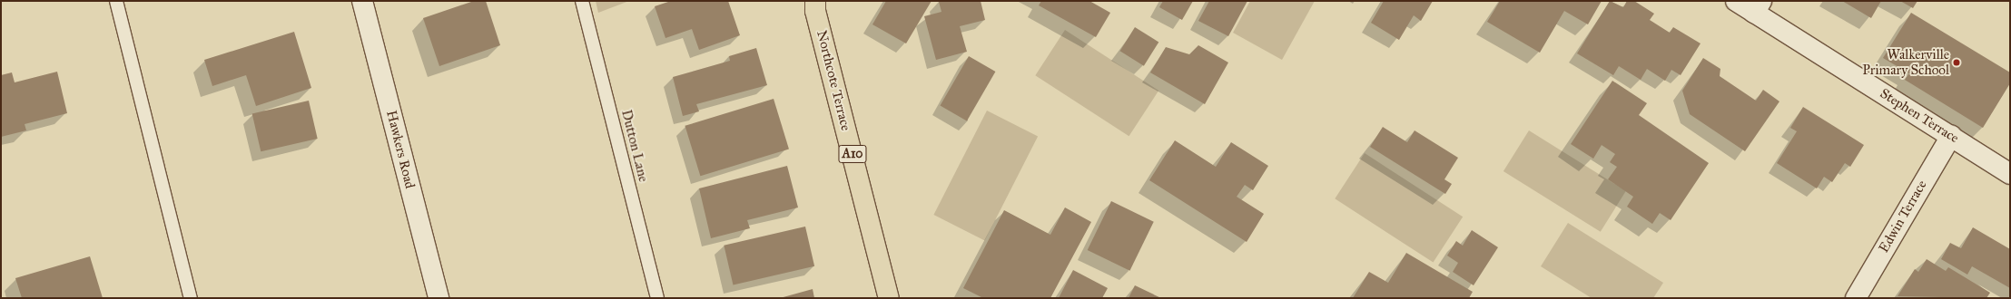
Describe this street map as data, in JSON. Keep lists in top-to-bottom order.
{
  "streets": {
    "highway": ["Northcote Terrace", "A10"],
    "street": ["Stephen Terrace", "Hawkers Road", "Edwin Terrace"],
    "lane": ["Dutton Lane"]
  },
  "crossings": [
    ["Stephen Terrace", "Edwin Terrace"]
  ],
  "places": ["Walkerville Primary School"]
}
